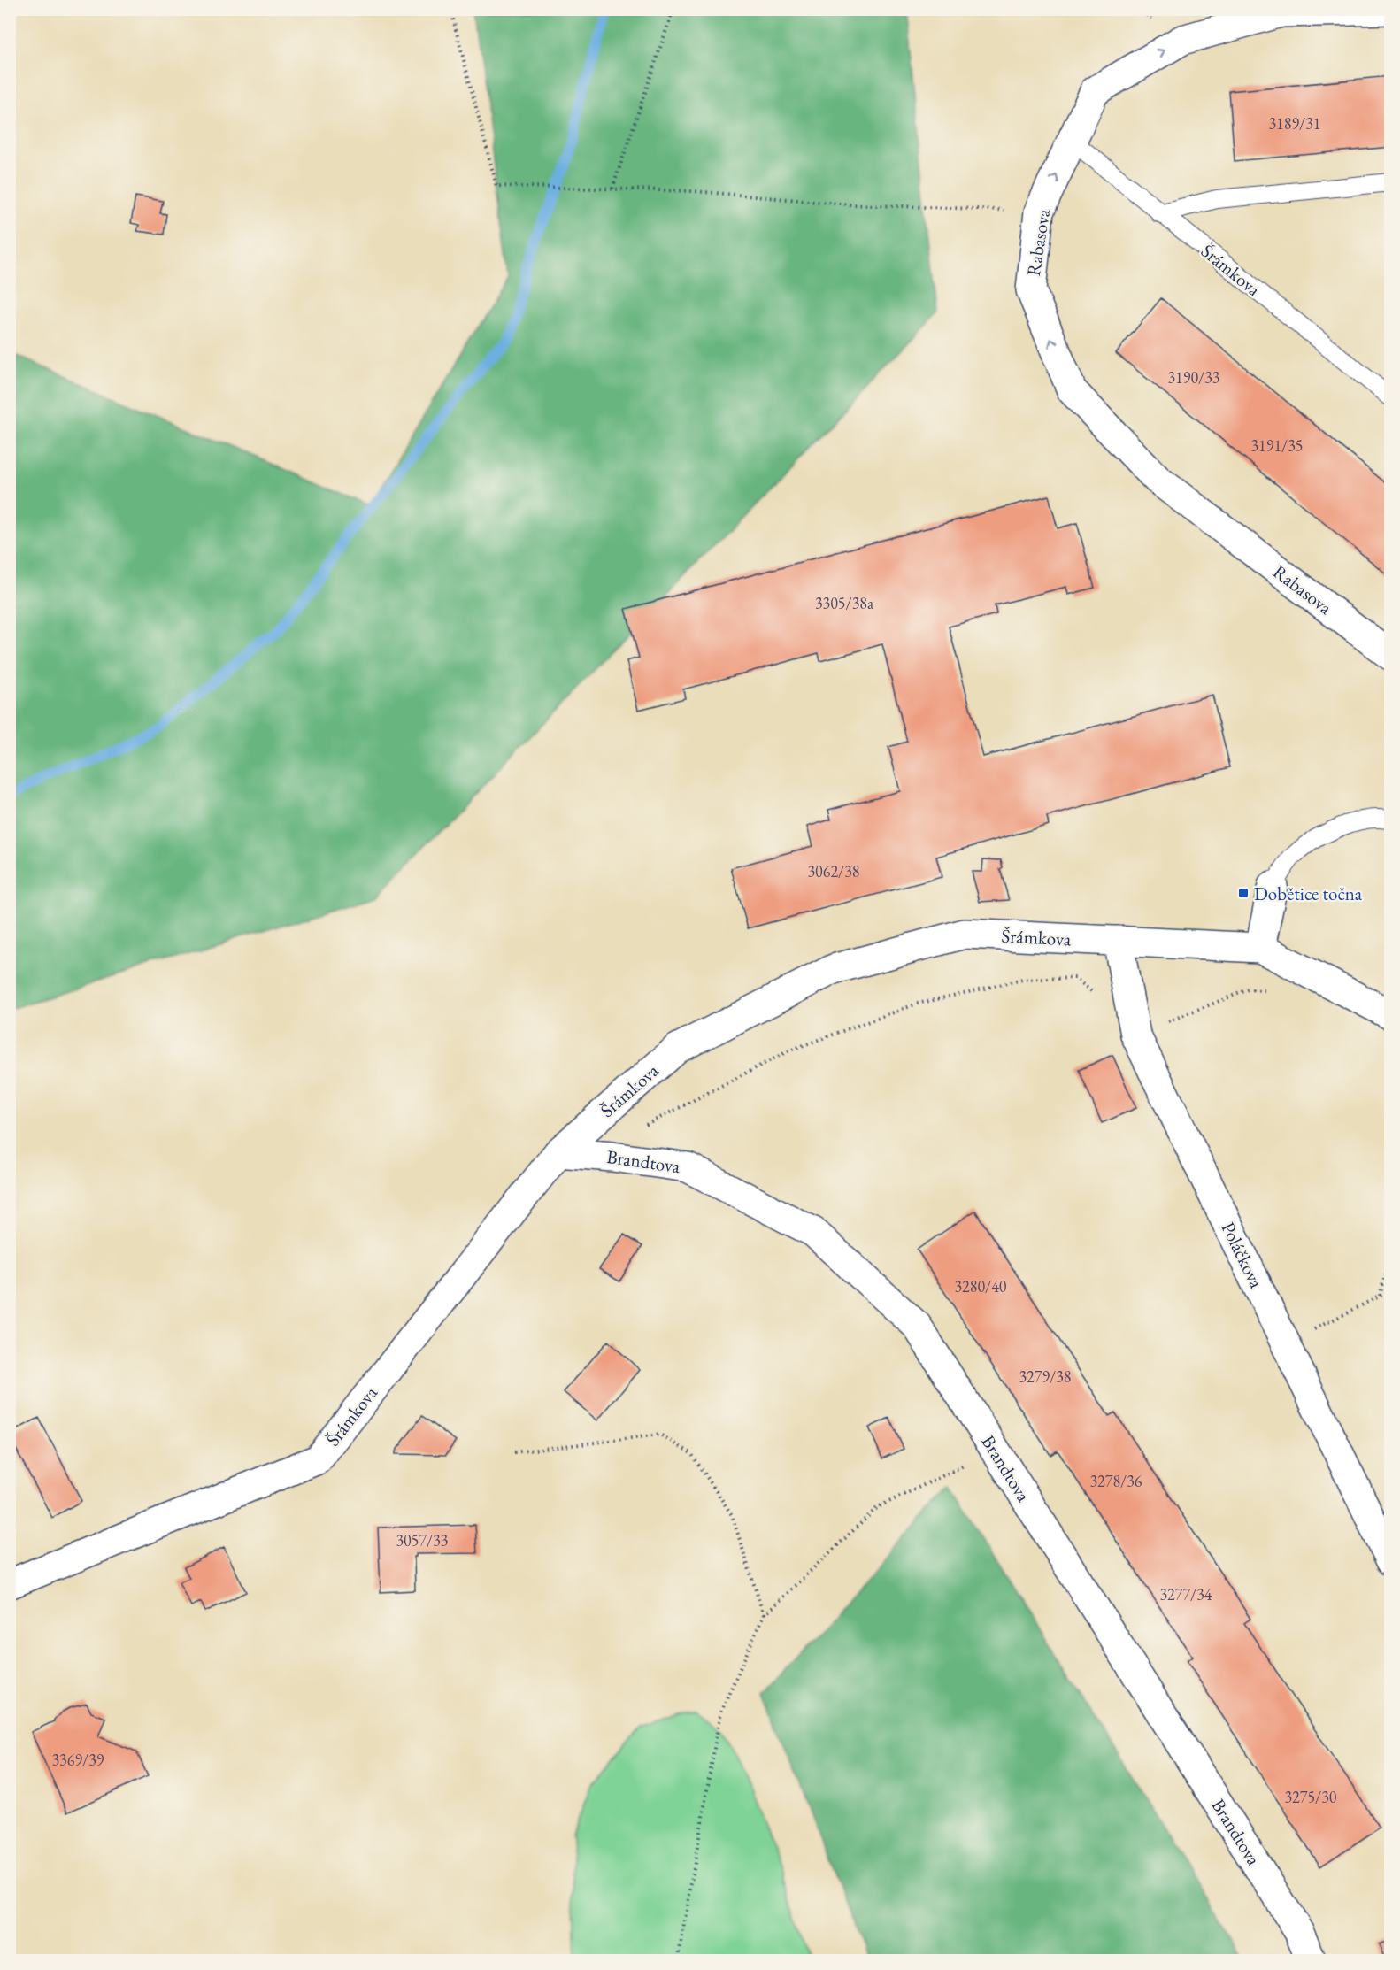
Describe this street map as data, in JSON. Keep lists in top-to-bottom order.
{
  "streets": {
    "street": [
      "Rabasova",
      "Šrámkova",
      "Brandtova",
      "Poláčkova"
    ]
  },
  "crossings": [
    ["Rabasova", "Šrámkova"],
    ["Šrámkova", "Brandtova"],
    ["Šrámkova", "Poláčkova"]
  ],
  "places": {
    "transit": ["Dobětice točna"]
  },
  "house_numbers": [
    "3189/31",
    "3190/33",
    "3191/35",
    "3305/38a",
    "3062/38",
    "3280/40",
    "3279/38",
    "3278/36",
    "3057/33",
    "3277/34",
    "3369/39",
    "3275/30"
  ]
}
